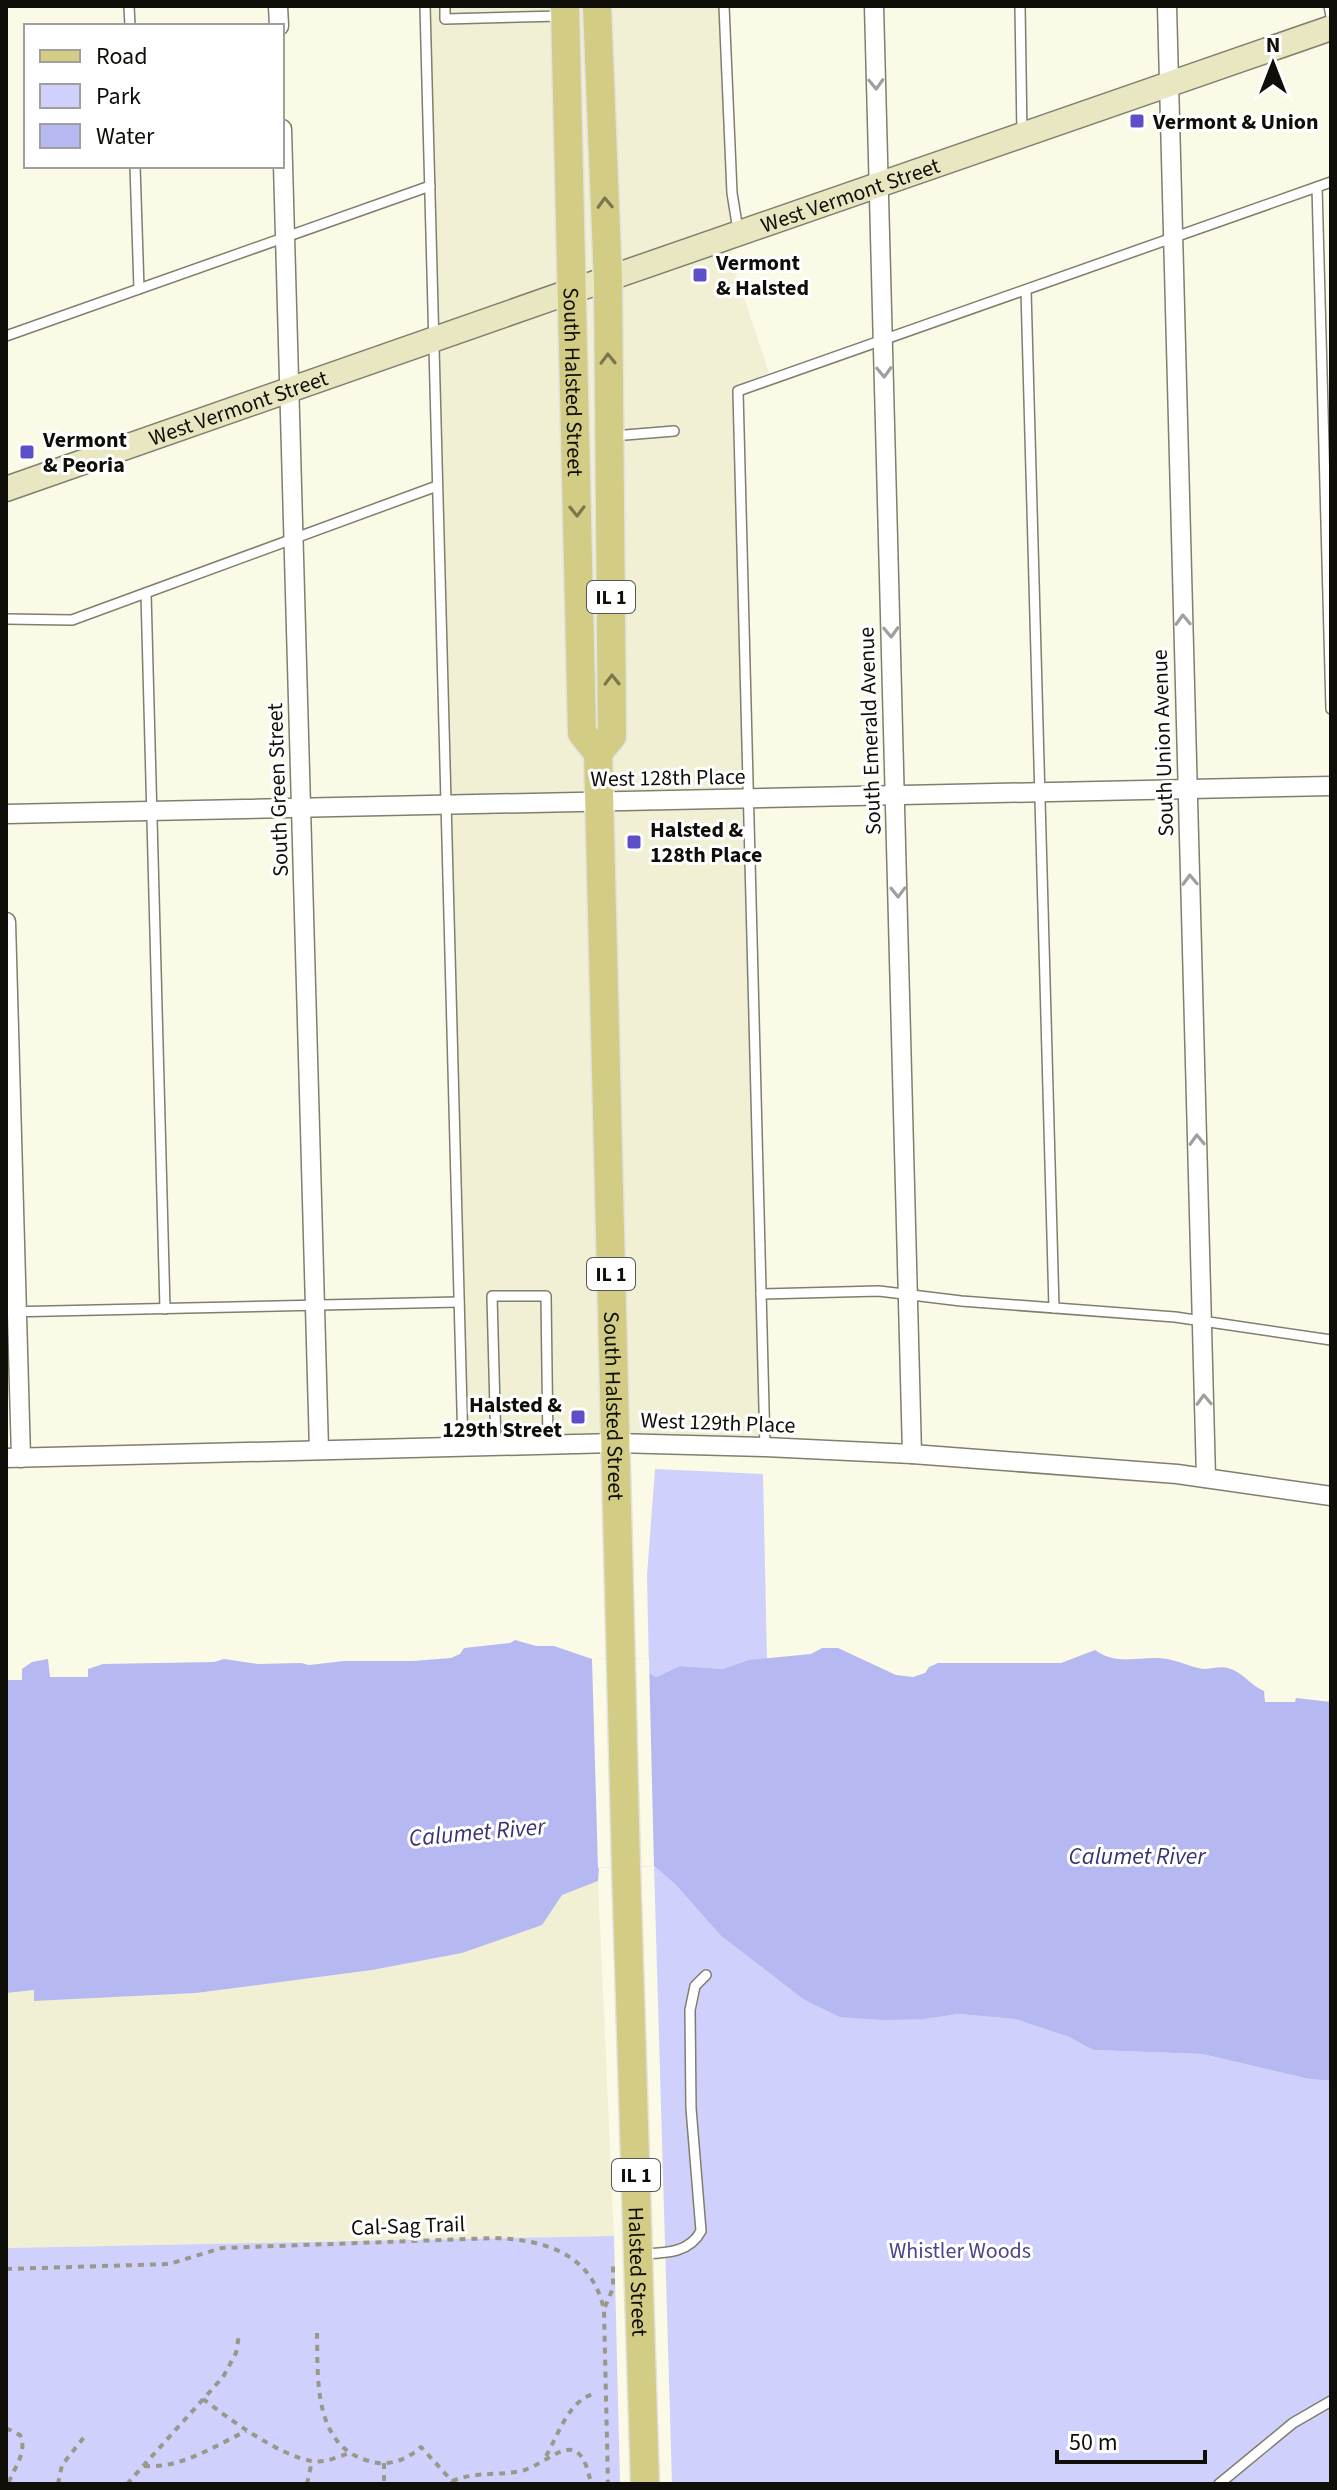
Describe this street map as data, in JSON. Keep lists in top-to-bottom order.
{
  "streets": {
    "main road": ["South Halsted Street", "IL 1", "Halsted Street"],
    "street": [
      "West Vermont Street",
      "South Emerald Avenue",
      "South Union Avenue",
      "West 128th Place",
      "South Green Street",
      "West 129th Place"
    ],
    "path": ["Cal-Sag Trail"]
  },
  "crossings": [
    ["West Vermont Street", "South Halsted Street"],
    ["West Vermont Street", "South Emerald Avenue"],
    ["West Vermont Street", "South Union Avenue"],
    ["West Vermont Street", "South Green Street"],
    ["South Halsted Street", "West 128th Place"],
    ["South Halsted Street", "West 129th Place"],
    ["South Halsted Street", "Halsted Street"],
    ["South Emerald Avenue", "West 128th Place"],
    ["South Emerald Avenue", "West 129th Place"],
    ["South Union Avenue", "West 128th Place"],
    ["South Union Avenue", "West 129th Place"],
    ["West 128th Place", "South Green Street"],
    ["South Green Street", "West 129th Place"]
  ],
  "one_way": ["South Emerald Avenue", "South Union Avenue"],
  "water": ["Calumet River"],
  "parks": ["Whistler Woods"],
  "places": {
    "transit": [
      "Vermont & Union",
      "Vermont & Halsted",
      "Vermont & Peoria",
      "Halsted & 128th Place",
      "Halsted & 129th Street"
    ]
  },
  "legend": ["Road", "Park", "Water"],
  "scale_bar": "50 m",
  "north": "top"
}
